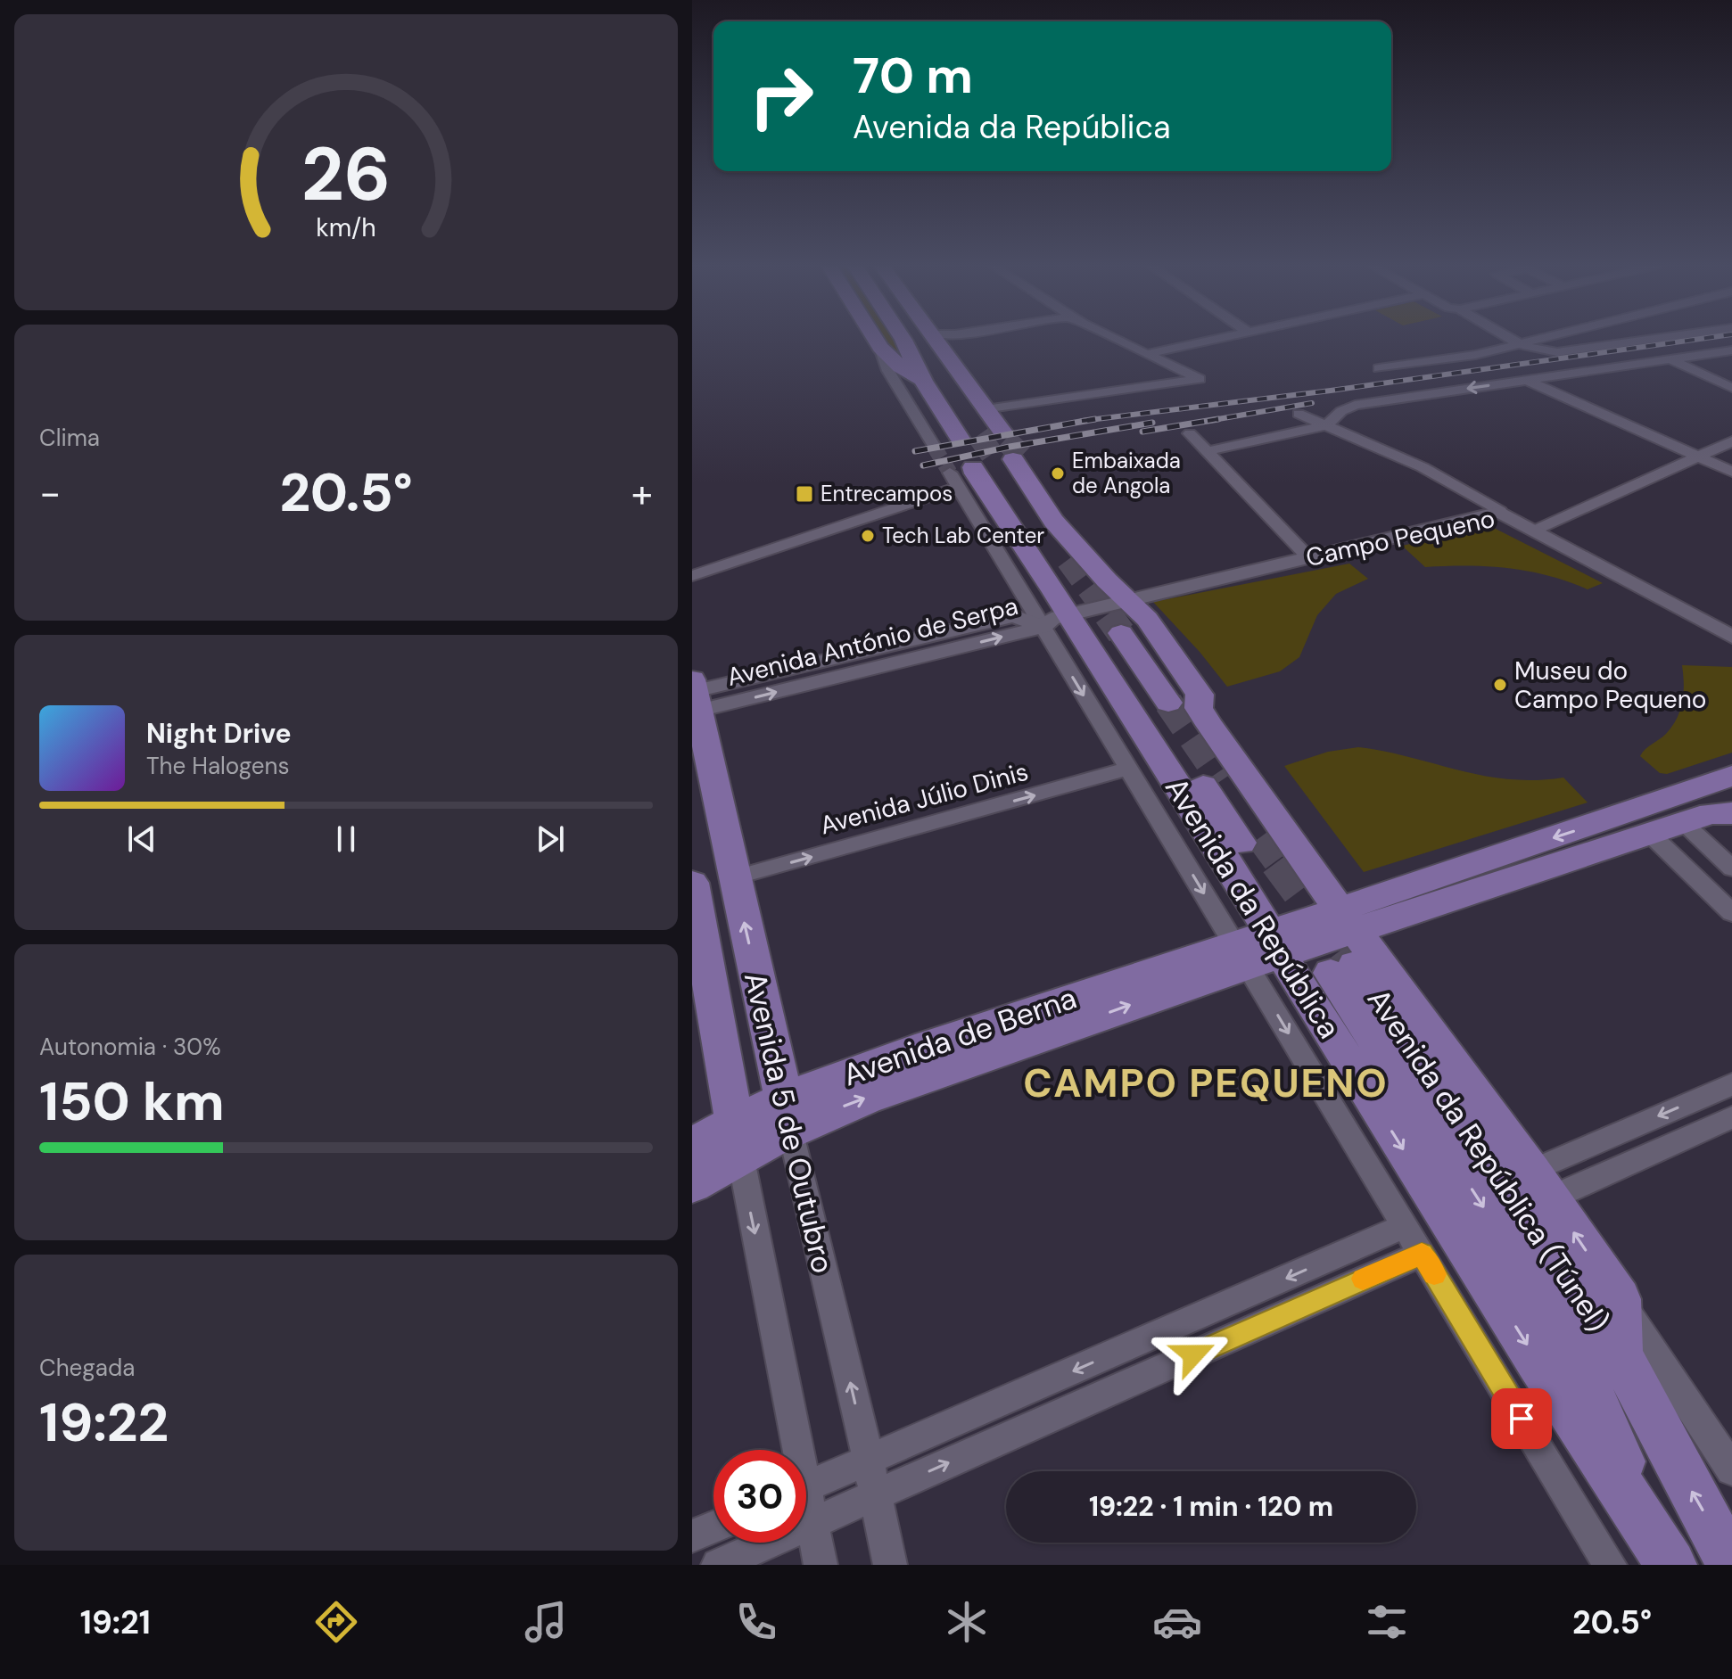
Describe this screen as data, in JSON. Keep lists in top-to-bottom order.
{
  "streets": {
    "main road": [
      "Avenida da República",
      "Avenida de Berna",
      "Avenida 5 de Outubro",
      "Avenida da República (Túnel)"
    ],
    "street": ["Campo Pequeno", "Avenida António de Serpa", "Avenida Júlio Dinis"]
  },
  "crossings": [
    ["Campo Pequeno", "Avenida António de Serpa"],
    ["Campo Pequeno", "Avenida da República"],
    ["Avenida António de Serpa", "Avenida da República"],
    ["Avenida António de Serpa", "Avenida 5 de Outubro"],
    ["Avenida Júlio Dinis", "Avenida da República"],
    ["Avenida Júlio Dinis", "Avenida 5 de Outubro"],
    ["Avenida da República", "Avenida de Berna"],
    ["Avenida da República", "Avenida da República (Túnel)"],
    ["Avenida de Berna", "Avenida 5 de Outubro"],
    ["Avenida de Berna", "Avenida da República (Túnel)"]
  ],
  "one_way": ["Avenida Júlio Dinis"],
  "districts": ["CAMPO PEQUENO"],
  "places": {
    "other": ["Embaixada de Angola", "Tech Lab Center", "Museu do Campo Pequeno"],
    "transit": ["Entrecampos"]
  },
  "page": {
    "turn": ["70 m", "Avenida da República"],
    "tile": [
      "Clima",
      ["Autonomia · 30%", "150 km"],
      ["Chegada", "19:22"]
    ],
    "heat": ["−", "20.5°", "+"],
    "song": ["Night Drive", "The Halogens"],
    "limit": "30",
    "trip": "19:22 · 1 min · 120 m",
    "tabs": ["19:21", "20.5°"],
    "gauge": ["26", "km/h"]
  }
}
